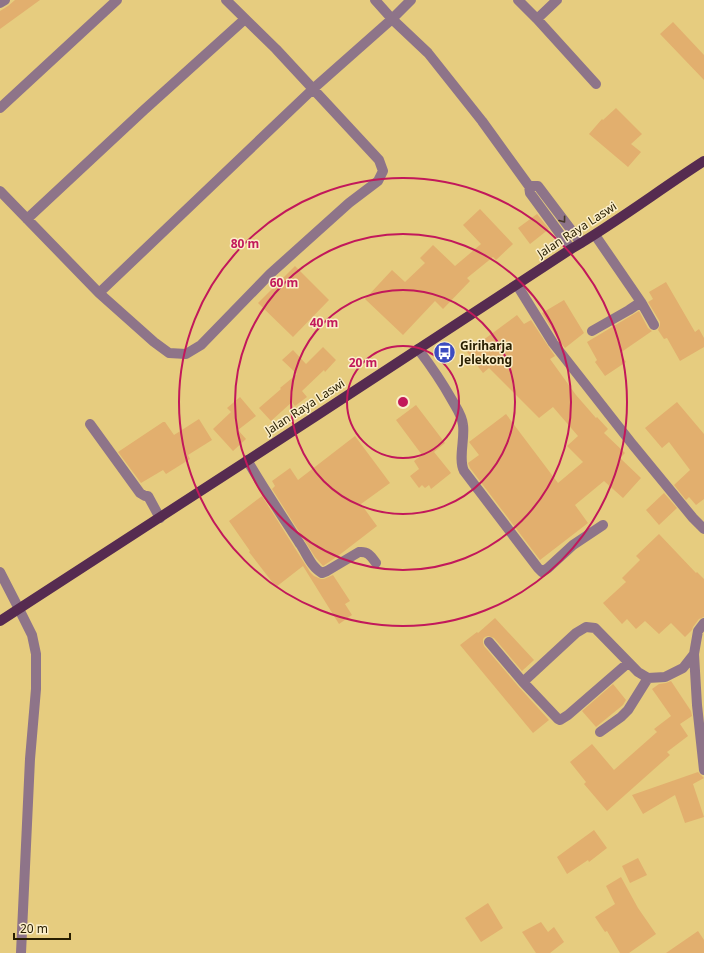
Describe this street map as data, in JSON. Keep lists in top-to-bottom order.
{
  "streets": {
    "main road": ["Jalan Raya Laswi"]
  },
  "places": {
    "bus stop": ["Giriharja Jelekong"]
  },
  "scale_bar": "20 m",
  "rings": [
    "80 m",
    "60 m",
    "40 m",
    "20 m"
  ]
}
